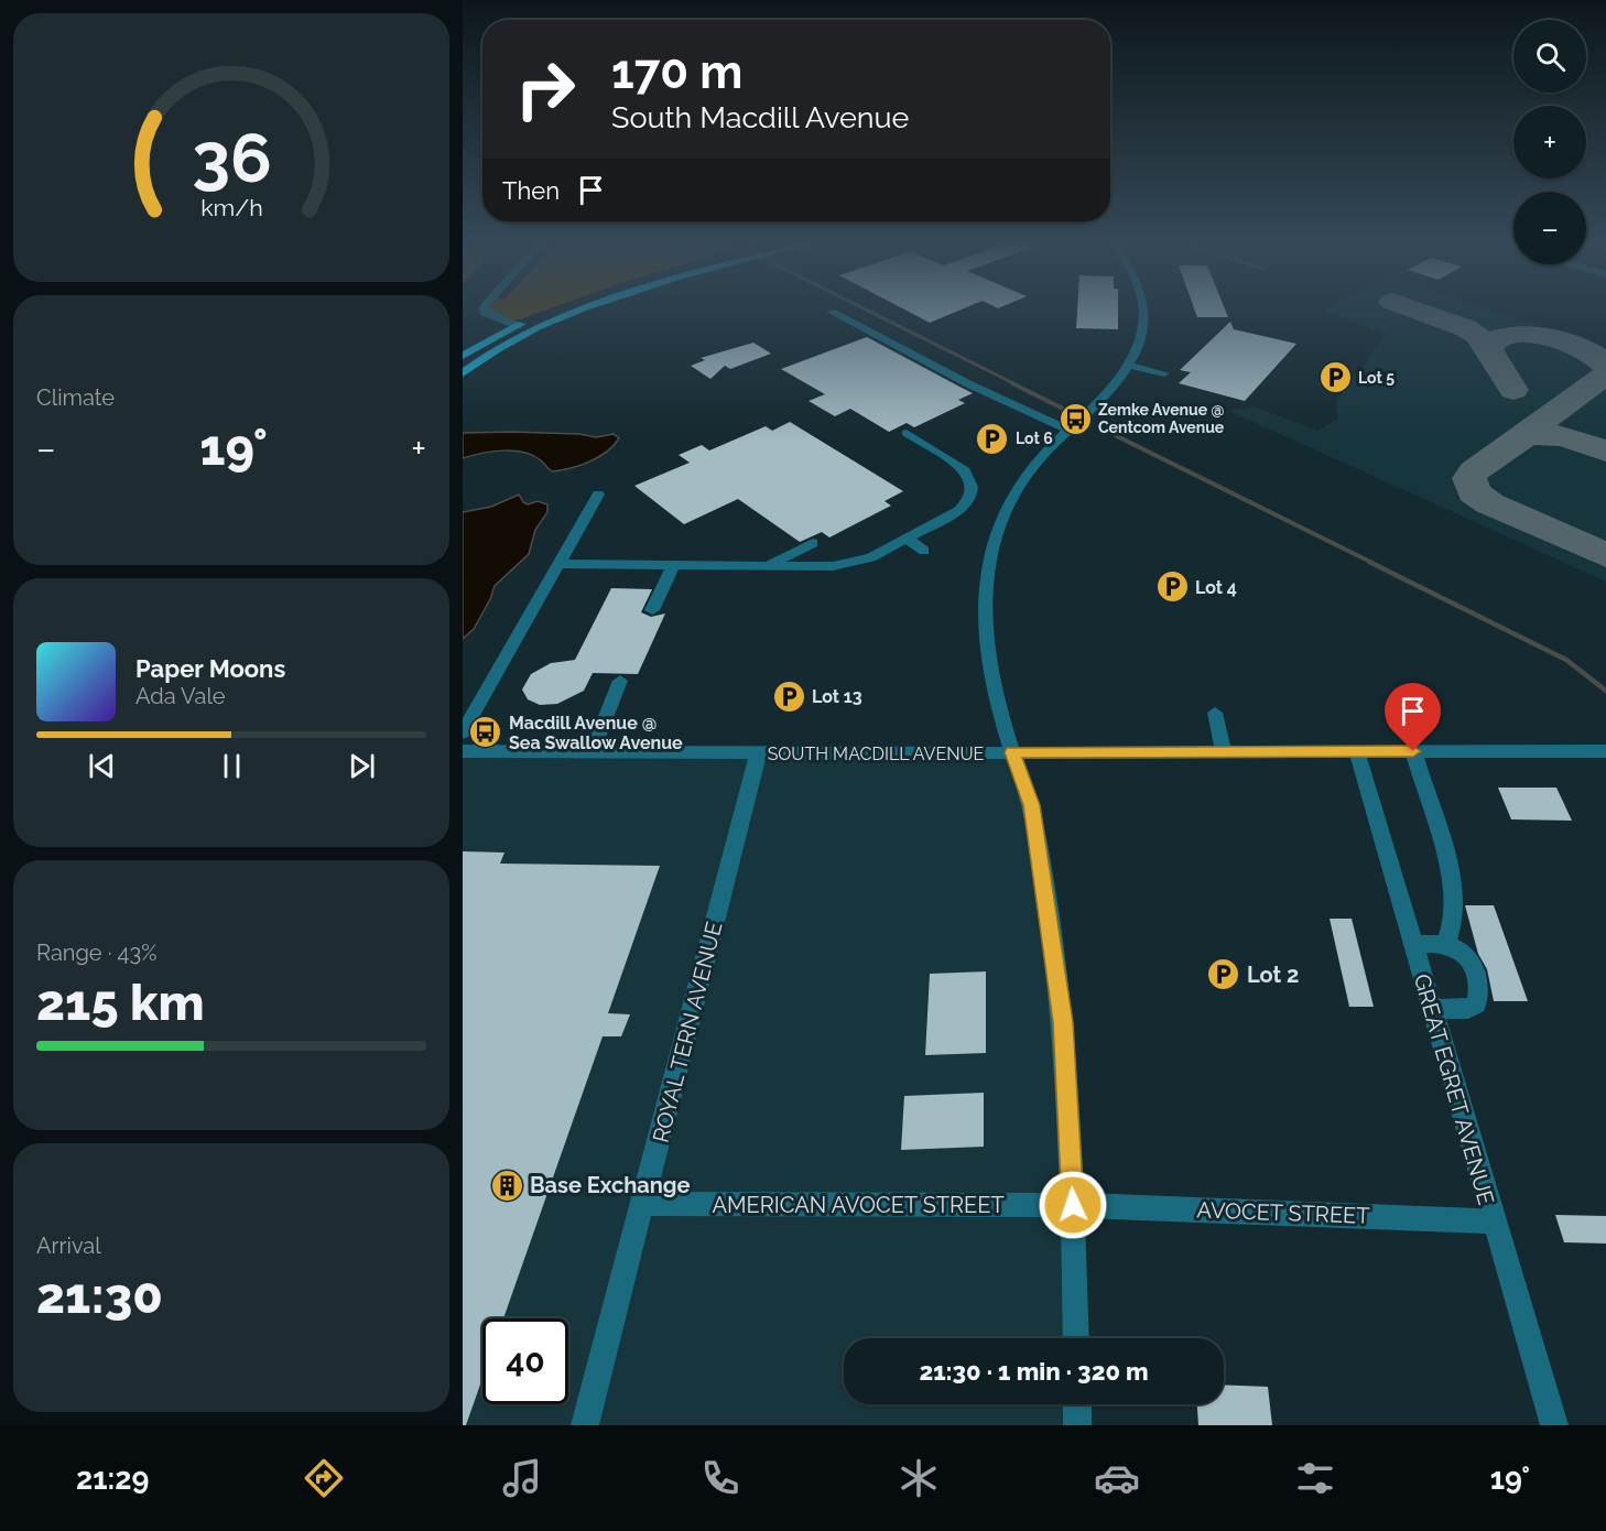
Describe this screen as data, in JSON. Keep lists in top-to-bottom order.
{
  "streets": {
    "street": [
      "SOUTH MACDILL AVENUE",
      "ROYAL TERN AVENUE",
      "GREAT EGRET AVENUE",
      "AMERICAN AVOCET STREET",
      "AVOCET STREET"
    ]
  },
  "crossings": [
    ["SOUTH MACDILL AVENUE", "ROYAL TERN AVENUE"],
    ["SOUTH MACDILL AVENUE", "GREAT EGRET AVENUE"],
    ["ROYAL TERN AVENUE", "AMERICAN AVOCET STREET"],
    ["GREAT EGRET AVENUE", "AVOCET STREET"],
    ["AMERICAN AVOCET STREET", "AVOCET STREET"]
  ],
  "places": {
    "parking": [
      "Lot 5",
      "Lot 6",
      "Lot 4",
      "Lot 13",
      "Lot 2"
    ],
    "bus stop": ["Zemke Avenue @ Centcom Avenue", "Macdill Avenue @ Sea Swallow Avenue"],
    "building": ["Base Exchange"]
  },
  "page": {
    "map_buttons": ["+", "−"],
    "turn": ["170 m", "South Macdill Avenue"],
    "then": "Then",
    "tile": [
      "Climate",
      ["Range · 43%", "215 km"],
      ["Arrival", "21:30"]
    ],
    "heat": ["−", "19°", "+"],
    "song": ["Paper Moons", "Ada Vale"],
    "limit": "40",
    "trip": "21:30 · 1 min · 320 m",
    "tabs": ["21:29", "19°"],
    "gauge": ["36", "km/h"]
  }
}
